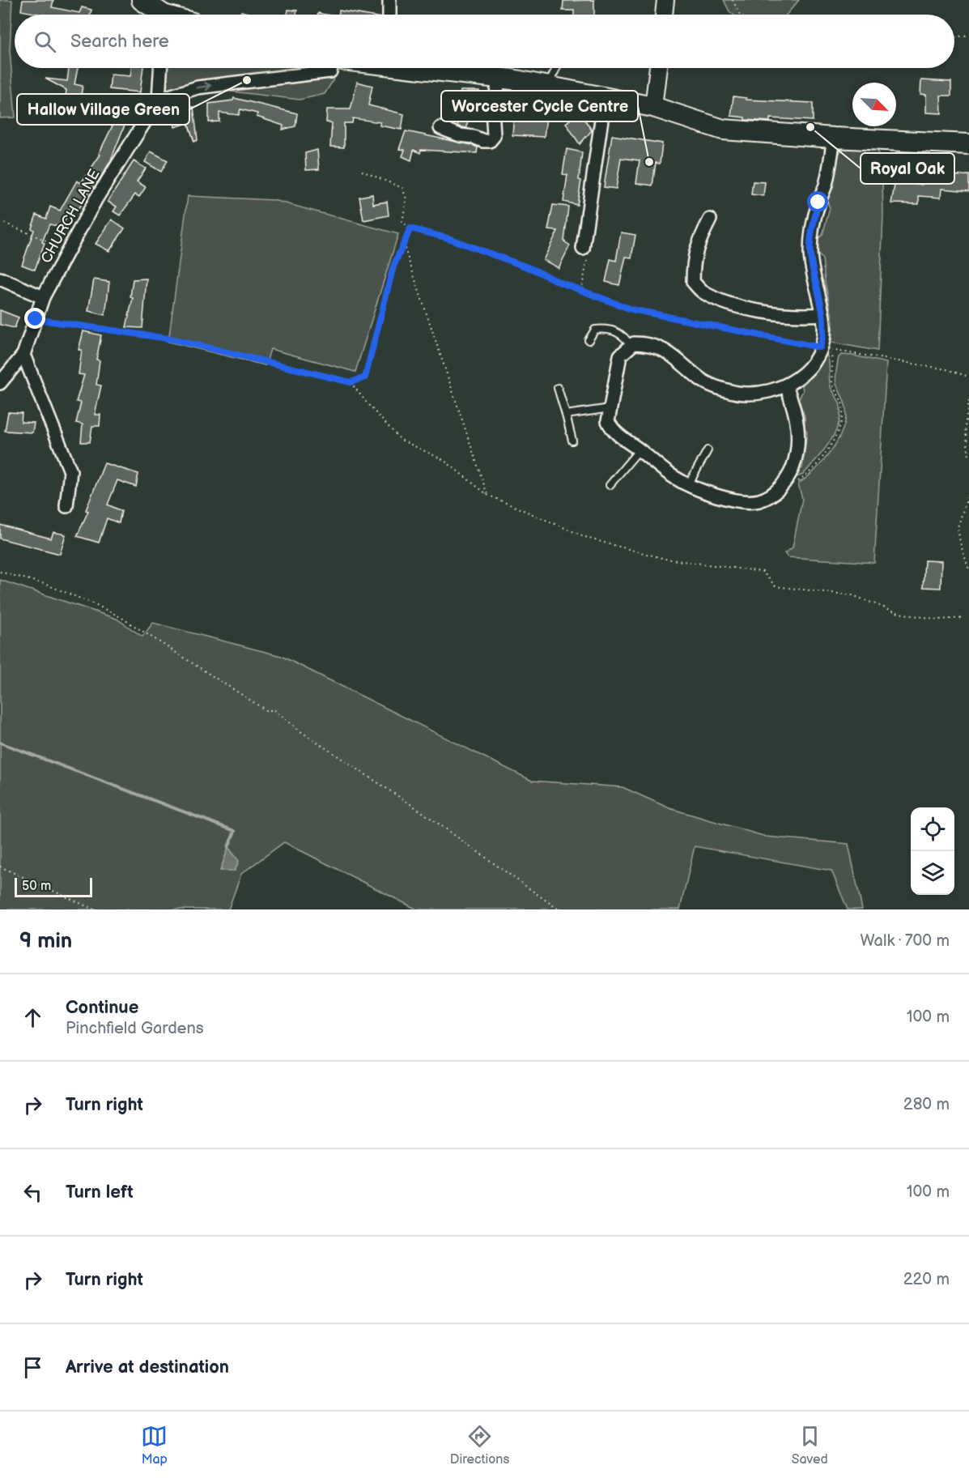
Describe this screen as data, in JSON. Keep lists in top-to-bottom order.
{
  "streets": {
    "street": ["CHURCH LANE"]
  },
  "places": ["Hallow Village Green", "Royal Oak", "Worcester Cycle Centre"],
  "scale_bar": "50 m",
  "north": "bottom right",
  "page": {
    "search": "Search here",
    "scale": "50 m",
    "heading": ["9 min", "Walk · 700 m"],
    "list": [
      ["Continue", "Pinchfield Gardens", "100 m"],
      ["Turn right", "280 m"],
      ["Turn left", "100 m"],
      ["Turn right", "220 m"],
      "Arrive at destination"
    ],
    "nav": ["Map", "Directions", "Saved"]
  }
}
